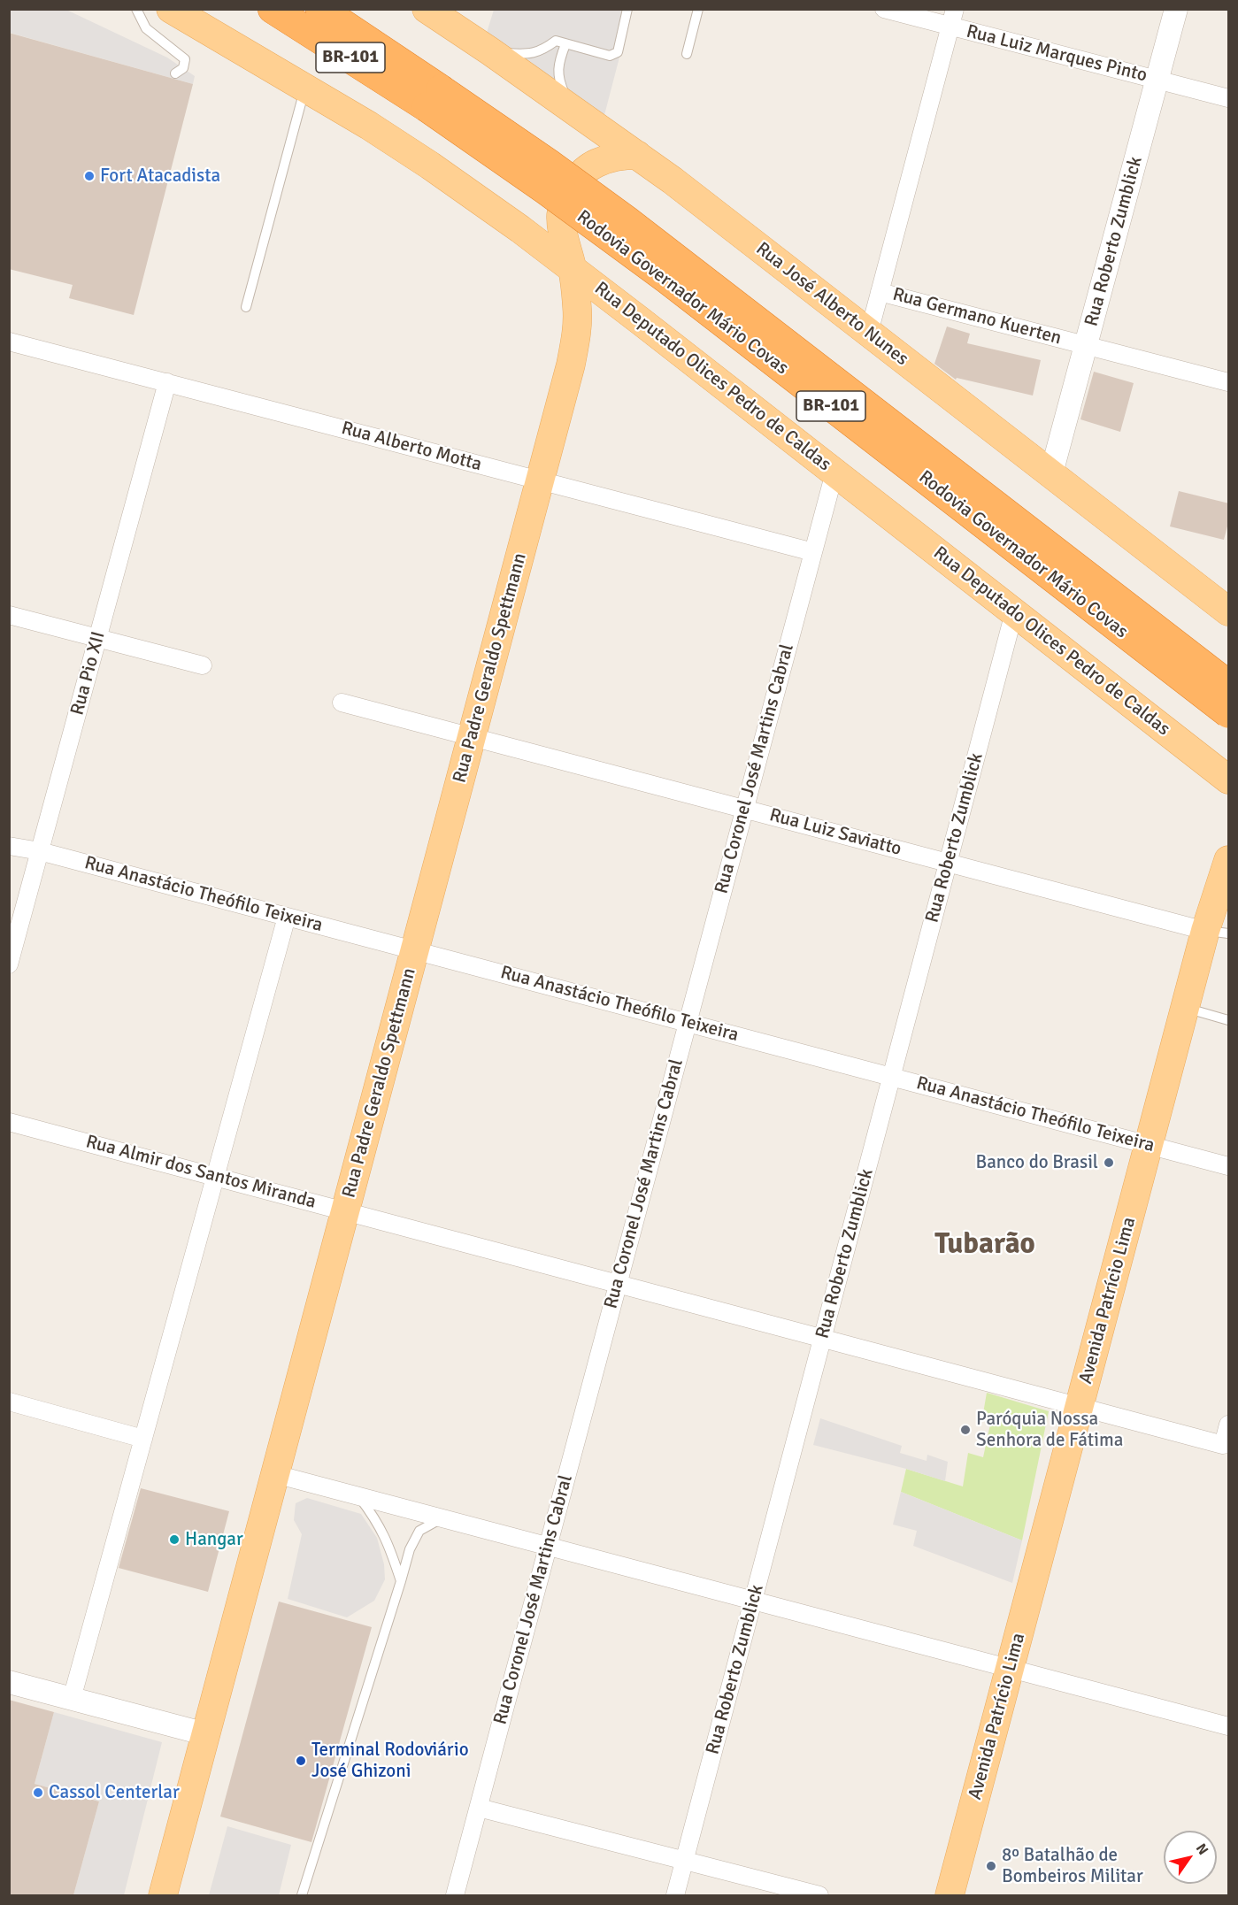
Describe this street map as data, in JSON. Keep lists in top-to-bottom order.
{
  "streets": {
    "highway": ["BR-101", "Rodovia Governador Mário Covas"],
    "main road": [
      "Rua José Alberto Nunes",
      "Rua Deputado Olices Pedro de Caldas",
      "Rua Padre Geraldo Spettmann",
      "Avenida Patrício Lima"
    ],
    "street": [
      "Rua Luiz Marques Pinto",
      "Rua Roberto Zumblick",
      "Rua Germano Kuerten",
      "Rua Alberto Motta",
      "Rua Pio XII",
      "Rua Coronel José Martins Cabral",
      "Rua Luiz Saviatto",
      "Rua Anastácio Theófilo Teixeira",
      "Rua Almir dos Santos Miranda"
    ]
  },
  "crossings": [
    ["Rua Luiz Marques Pinto", "Rua Roberto Zumblick"],
    ["Rua Roberto Zumblick", "Rua José Alberto Nunes"],
    ["Rua Roberto Zumblick", "Rua Germano Kuerten"],
    ["Rua Roberto Zumblick", "Rua Deputado Olices Pedro de Caldas"],
    ["Rua Roberto Zumblick", "Rua Luiz Saviatto"],
    ["Rua Roberto Zumblick", "Rua Anastácio Theófilo Teixeira"],
    ["Rua Roberto Zumblick", "Rua Almir dos Santos Miranda"],
    ["Rua José Alberto Nunes", "Rua Padre Geraldo Spettmann"],
    ["Rua Deputado Olices Pedro de Caldas", "Rua Padre Geraldo Spettmann"],
    ["Rua Deputado Olices Pedro de Caldas", "Rua Coronel José Martins Cabral"],
    ["Rua Alberto Motta", "Rua Padre Geraldo Spettmann"],
    ["Rua Alberto Motta", "Rua Pio XII"],
    ["Rua Alberto Motta", "Rua Coronel José Martins Cabral"],
    ["Rua Padre Geraldo Spettmann", "Rua Luiz Saviatto"],
    ["Rua Padre Geraldo Spettmann", "Rua Anastácio Theófilo Teixeira"],
    ["Rua Padre Geraldo Spettmann", "Rua Almir dos Santos Miranda"],
    ["Rua Pio XII", "Rua Anastácio Theófilo Teixeira"],
    ["Rua Coronel José Martins Cabral", "Rua Luiz Saviatto"],
    ["Rua Coronel José Martins Cabral", "Rua Anastácio Theófilo Teixeira"],
    ["Rua Coronel José Martins Cabral", "Rua Almir dos Santos Miranda"],
    ["Rua Luiz Saviatto", "Avenida Patrício Lima"],
    ["Rua Anastácio Theófilo Teixeira", "Avenida Patrício Lima"],
    ["Rua Almir dos Santos Miranda", "Avenida Patrício Lima"]
  ],
  "districts": ["Tubarão"],
  "places": [
    "Fort Atacadista",
    "Banco do Brasil",
    "Paróquia Nossa Senhora de Fátima",
    "Hangar",
    "Terminal Rodoviário José Ghizoni",
    "Cassol Centerlar",
    "8º Batalhão de Bombeiros Militar"
  ],
  "north": "top right"
}
